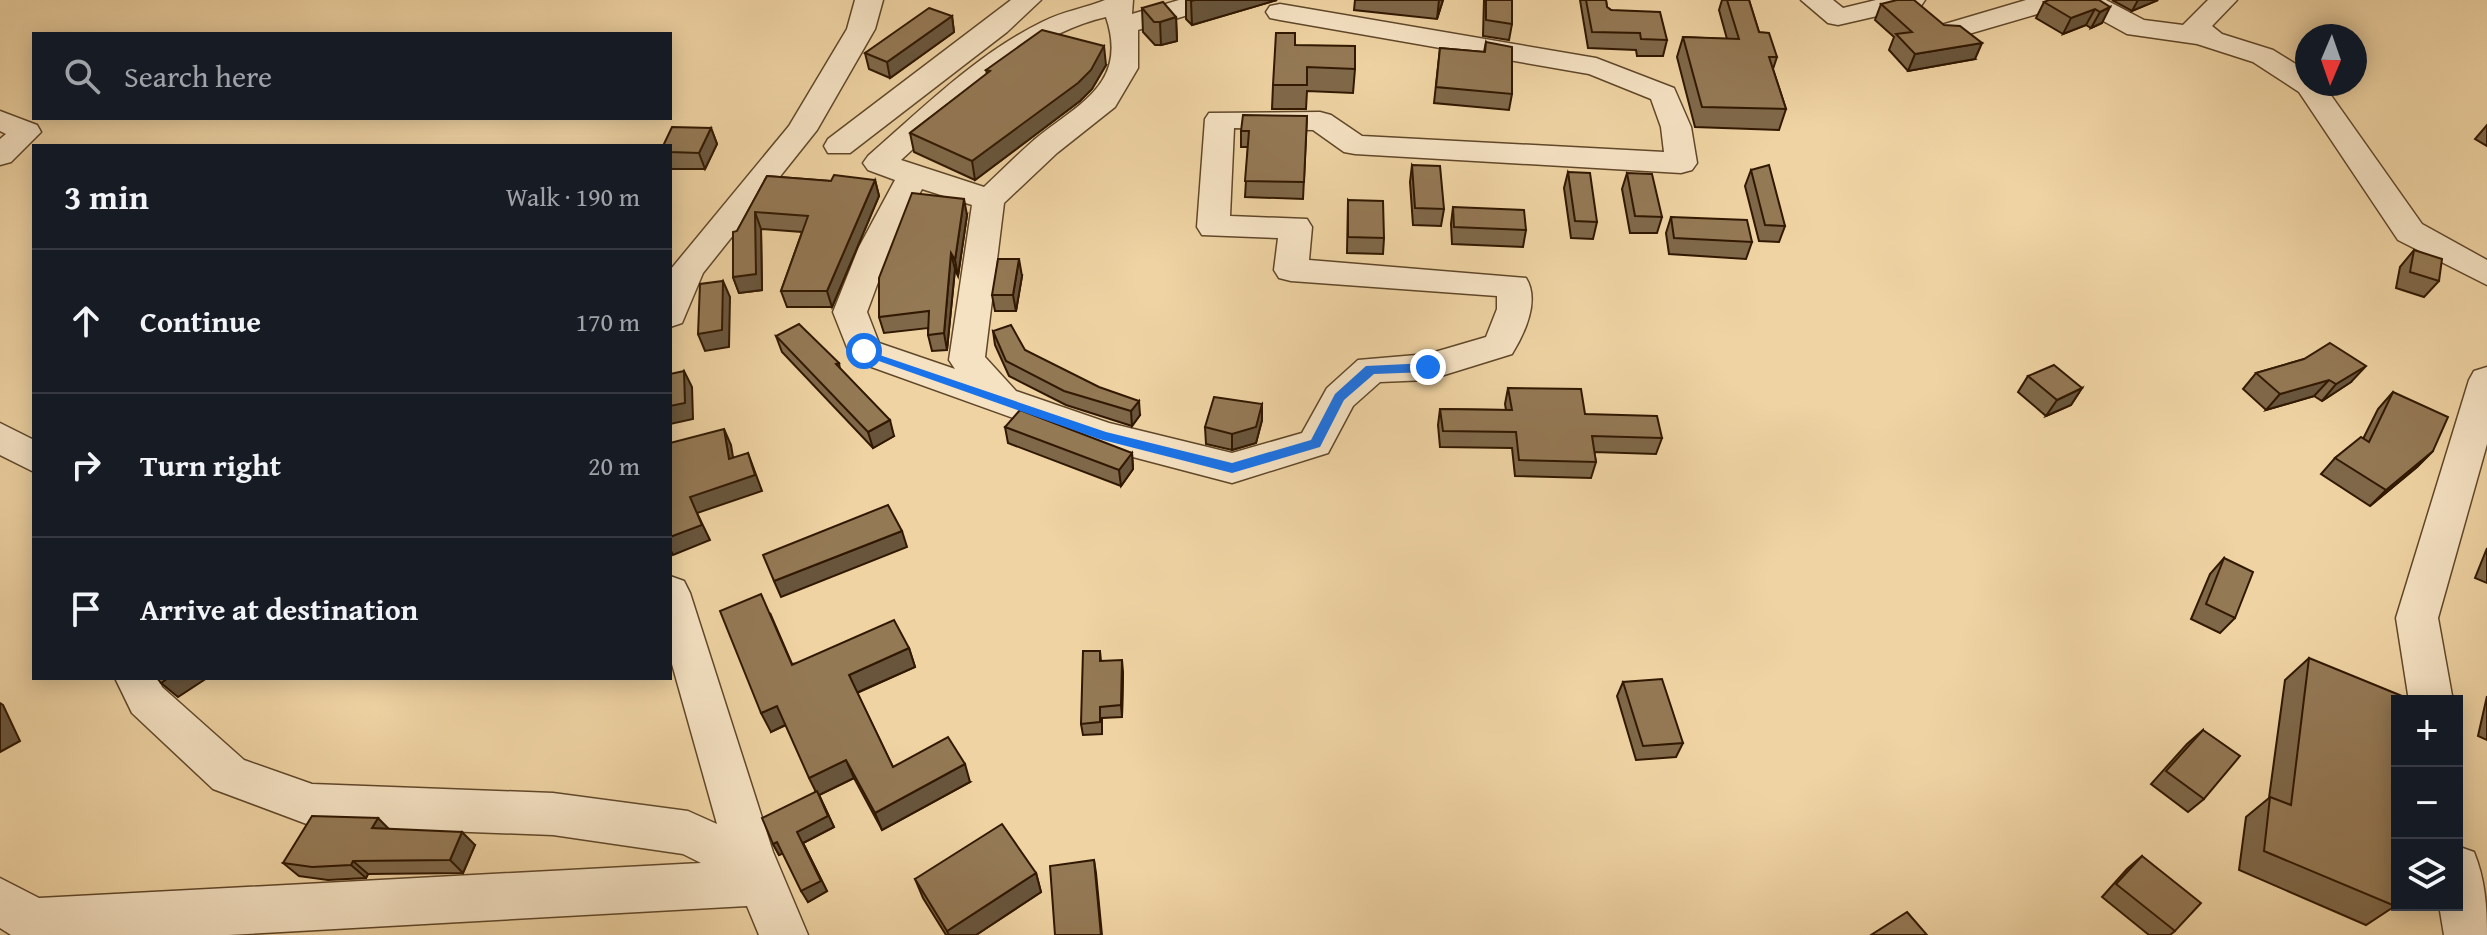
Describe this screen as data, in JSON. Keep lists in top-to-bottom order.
{
  "north": "bottom",
  "page": {
    "search": "Search here",
    "heading": ["3 min", "Walk · 190 m"],
    "list": [
      ["Continue", "170 m"],
      ["Turn right", "20 m"],
      "Arrive at destination"
    ],
    "map_buttons": ["+", "−"]
  }
}
